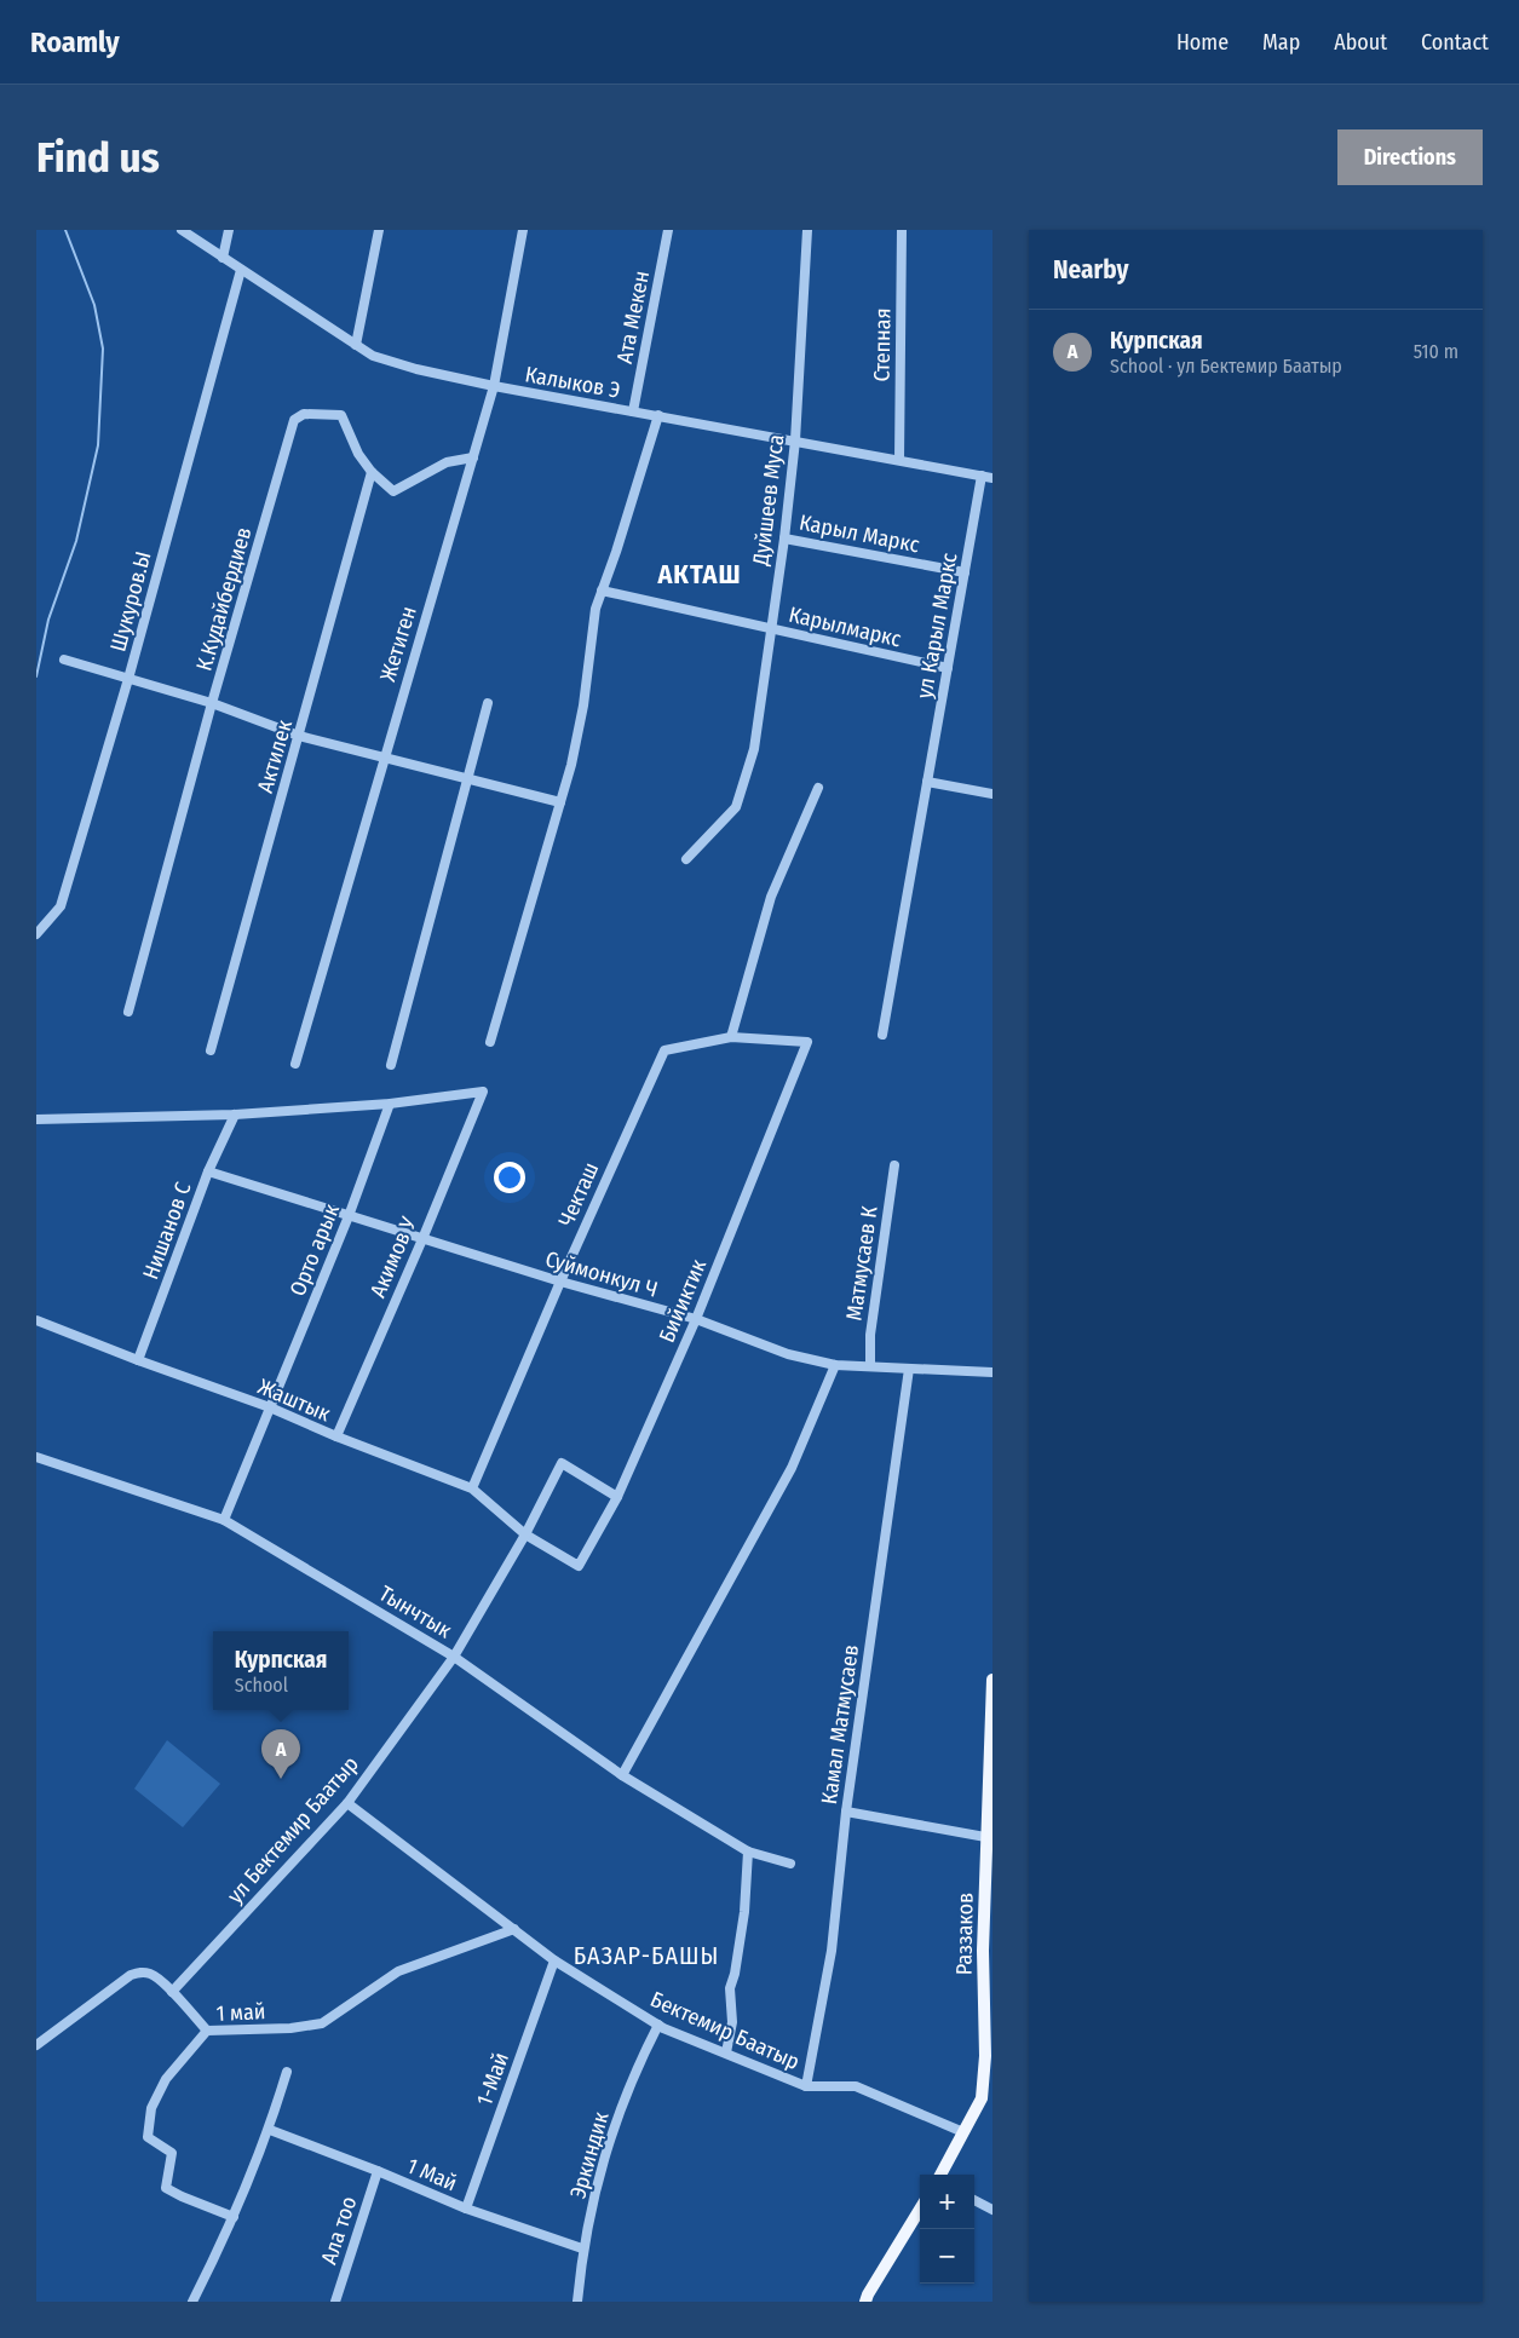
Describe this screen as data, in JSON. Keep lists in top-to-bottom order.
{
  "streets": {
    "main road": ["Раззаков"],
    "street": [
      "Ата Мекен",
      "Степная",
      "Калыков Э",
      "Дуйшеев Муса",
      "Карыл Маркс",
      "К.Кудайбердиев",
      "Шукуров.Ы",
      "ул Карыл Маркс",
      "Карылмаркс",
      "Жетиген",
      "Актилек",
      "Чекташ",
      "Нишанов С",
      "Орто арык",
      "Акимов У",
      "Матмусаев К",
      "Суймонкул Ч",
      "Бийиктик",
      "Жаштык",
      "Тынчтык",
      "Камал Матмусаев",
      "ул Бектемир Баатыр",
      "1 май",
      "Бектемир Баатыр",
      "1-Май",
      "Эркиндик",
      "1 Май",
      "Ала тоо"
    ]
  },
  "crossings": [
    ["Ата Мекен", "Калыков Э"],
    ["Степная", "Калыков Э"],
    ["Калыков Э", "Дуйшеев Муса"],
    ["Калыков Э", "Шукуров.Ы"],
    ["Калыков Э", "ул Карыл Маркс"],
    ["Калыков Э", "Жетиген"],
    ["Дуйшеев Муса", "Карыл Маркс"],
    ["Дуйшеев Муса", "Карылмаркс"],
    ["Карыл Маркс", "ул Карыл Маркс"],
    ["К.Кудайбердиев", "Жетиген"],
    ["К.Кудайбердиев", "Актилек"],
    ["ул Карыл Маркс", "Карылмаркс"],
    ["Чекташ", "Суймонкул Ч"],
    ["Чекташ", "Бийиктик"],
    ["Чекташ", "Жаштык"],
    ["Нишанов С", "Суймонкул Ч"],
    ["Нишанов С", "Жаштык"],
    ["Орто арык", "Акимов У"],
    ["Орто арык", "Суймонкул Ч"],
    ["Орто арык", "Жаштык"],
    ["Орто арык", "Тынчтык"],
    ["Акимов У", "Суймонкул Ч"],
    ["Акимов У", "Жаштык"],
    ["Матмусаев К", "Суймонкул Ч"],
    ["Суймонкул Ч", "Бийиктик"],
    ["Суймонкул Ч", "Камал Матмусаев"],
    ["Бийиктик", "Жаштык"],
    ["Бийиктик", "ул Бектемир Баатыр"],
    ["Жаштык", "ул Бектемир Баатыр"],
    ["Тынчтык", "ул Бектемир Баатыр"],
    ["Камал Матмусаев", "Бектемир Баатыр"],
    ["ул Бектемир Баатыр", "Бектемир Баатыр"],
    ["Раззаков", "Бектемир Баатыр"],
    ["1 май", "Бектемир Баатыр"],
    ["Бектемир Баатыр", "1-Май"],
    ["Бектемир Баатыр", "Эркиндик"],
    ["1-Май", "1 Май"],
    ["Эркиндик", "1 Май"],
    ["1 Май", "Ала тоо"]
  ],
  "districts": ["АКТАШ", "БАЗАР-БАШЫ"],
  "page": {
    "header": "Roamly",
    "nav": [
      "Home",
      "Map",
      "About",
      "Contact"
    ],
    "buttons": "Directions",
    "title": "Find us",
    "heading": "Nearby",
    "list": [
      {
        "mark": "A",
        "name": "Курпская",
        "note": "School · ул Бектемир Баатыр",
        "value": "510 m"
      }
    ],
    "popup": ["Курпская", "School"],
    "pins": "A",
    "map_buttons": ["+", "−"]
  }
}
